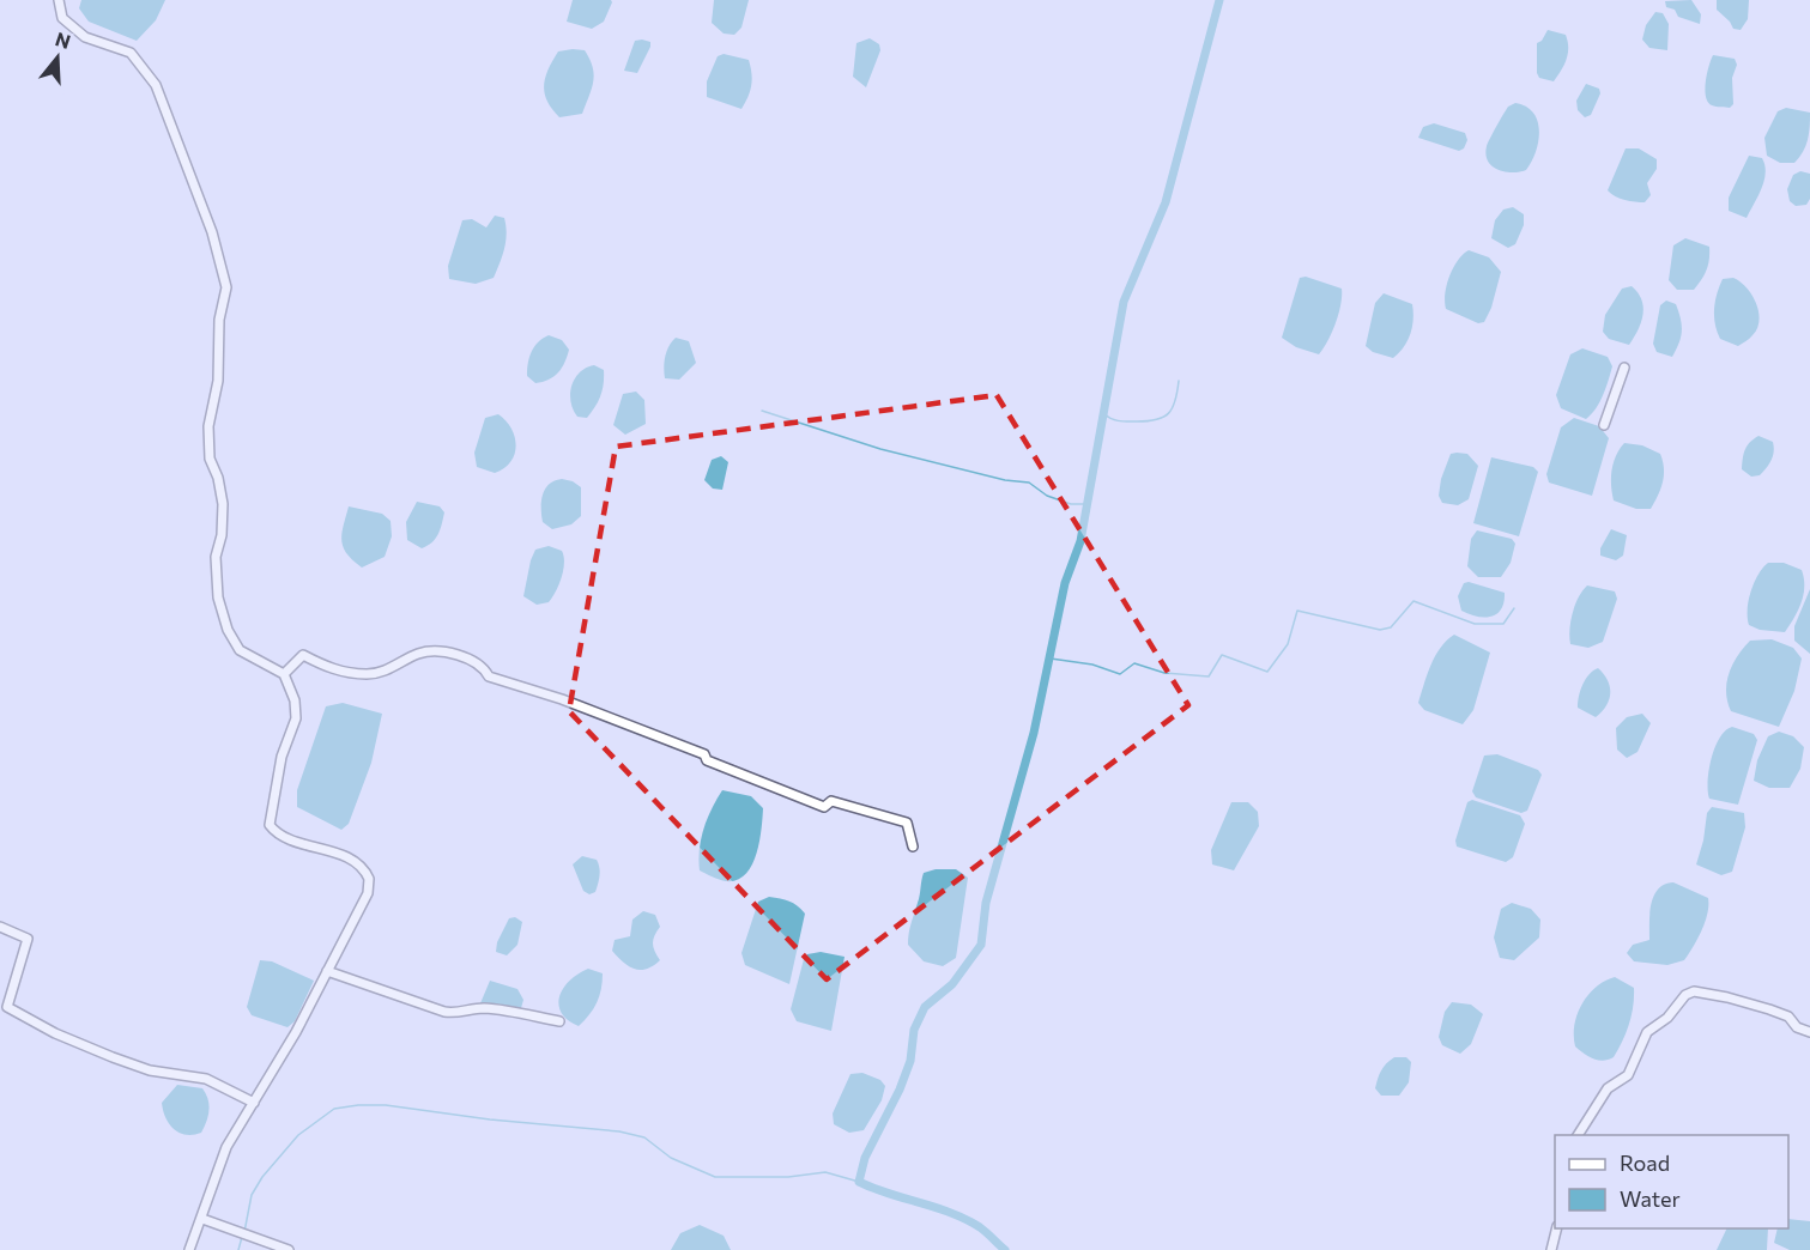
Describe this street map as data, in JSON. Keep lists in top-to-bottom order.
{
  "legend": ["Road", "Water"],
  "north": "top"
}
